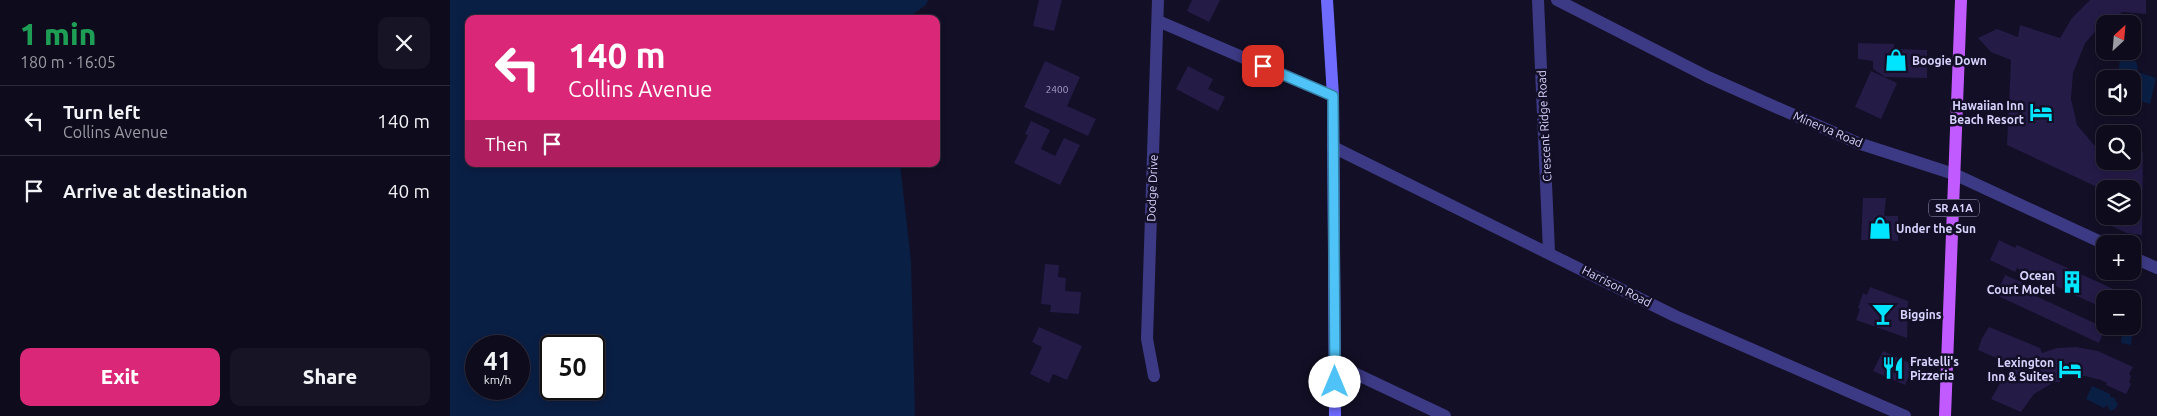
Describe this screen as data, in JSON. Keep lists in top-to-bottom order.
{
  "streets": {
    "main road": ["SR A1A"],
    "street": [
      "Crescent Ridge Road",
      "Minerva Road",
      "Dodge Drive",
      "Harrison Road"
    ]
  },
  "crossings": [
    ["Crescent Ridge Road", "Harrison Road"],
    ["Minerva Road", "SR A1A"]
  ],
  "places": {
    "shop": ["Boogie Down", "Under the Sun"],
    "hotel": ["Hawaiian Inn Beach Resort", "Lexington Inn & Suites"],
    "building": ["Ocean Court Motel"],
    "bar": ["Biggins"],
    "restaurant": ["Fratelli's Pizzeria"]
  },
  "house_numbers": ["2400"],
  "north": "top right",
  "page": {
    "heading": ["1 min", "180 m · 16:05"],
    "map_buttons": ["+", "−"],
    "turn": ["140 m", "Collins Avenue"],
    "list": [
      {
        "name": "Turn left",
        "note": "Collins Avenue",
        "value": "140 m"
      },
      {
        "name": "Arrive at destination",
        "value": "40 m"
      }
    ],
    "then": "Then",
    "speed": "41 km/h",
    "limit": "50",
    "buttons": ["Exit", "Share"]
  }
}
